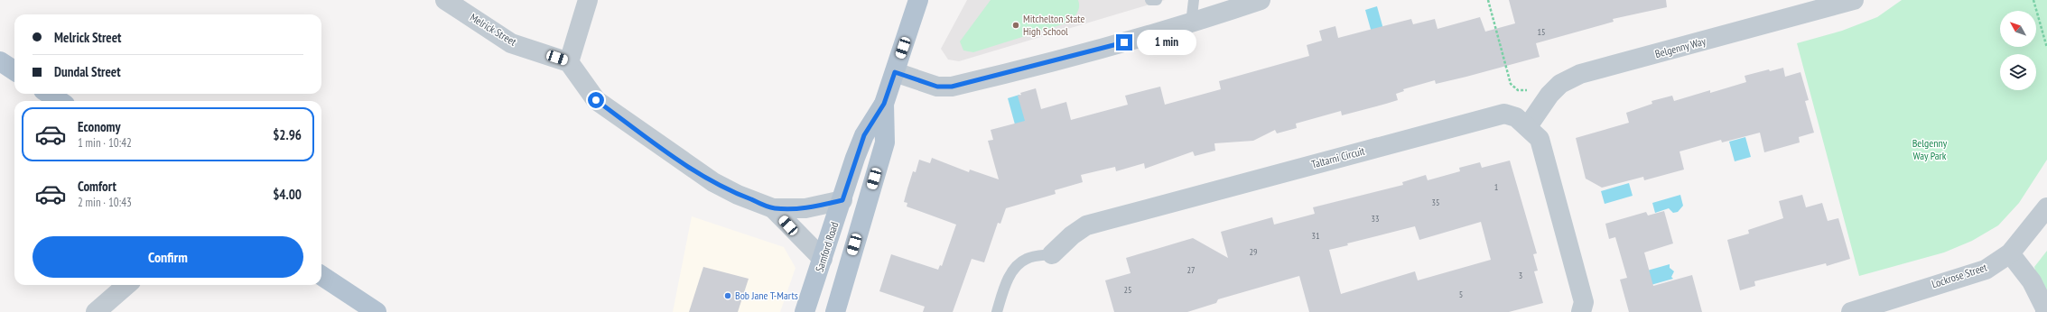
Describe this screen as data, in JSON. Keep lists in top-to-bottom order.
{
  "streets": {
    "main road": ["Samford Road"],
    "street": [
      "Melrick Street",
      "Belgenny Way",
      "Taltarni Circuit",
      "Lockrose Street"
    ]
  },
  "crossings": [
    ["Belgenny Way", "Taltarni Circuit"]
  ],
  "parks": ["Belgenny Way Park"],
  "places": ["Mitchelton State High School", "Bob Jane T-Marts"],
  "house_numbers": [
    "15",
    "1",
    "35",
    "33",
    "31",
    "29",
    "27",
    "3",
    "25",
    "5"
  ],
  "north": "top left",
  "page": {
    "banner": ["Melrick Street", "Dundal Street"],
    "bubble": "1 min",
    "list": [
      {
        "name": "Economy",
        "note": "1 min · 10:42",
        "value": "$2.96"
      },
      {
        "name": "Comfort",
        "note": "2 min · 10:43",
        "value": "$4.00"
      }
    ],
    "buttons": "Confirm"
  }
}
